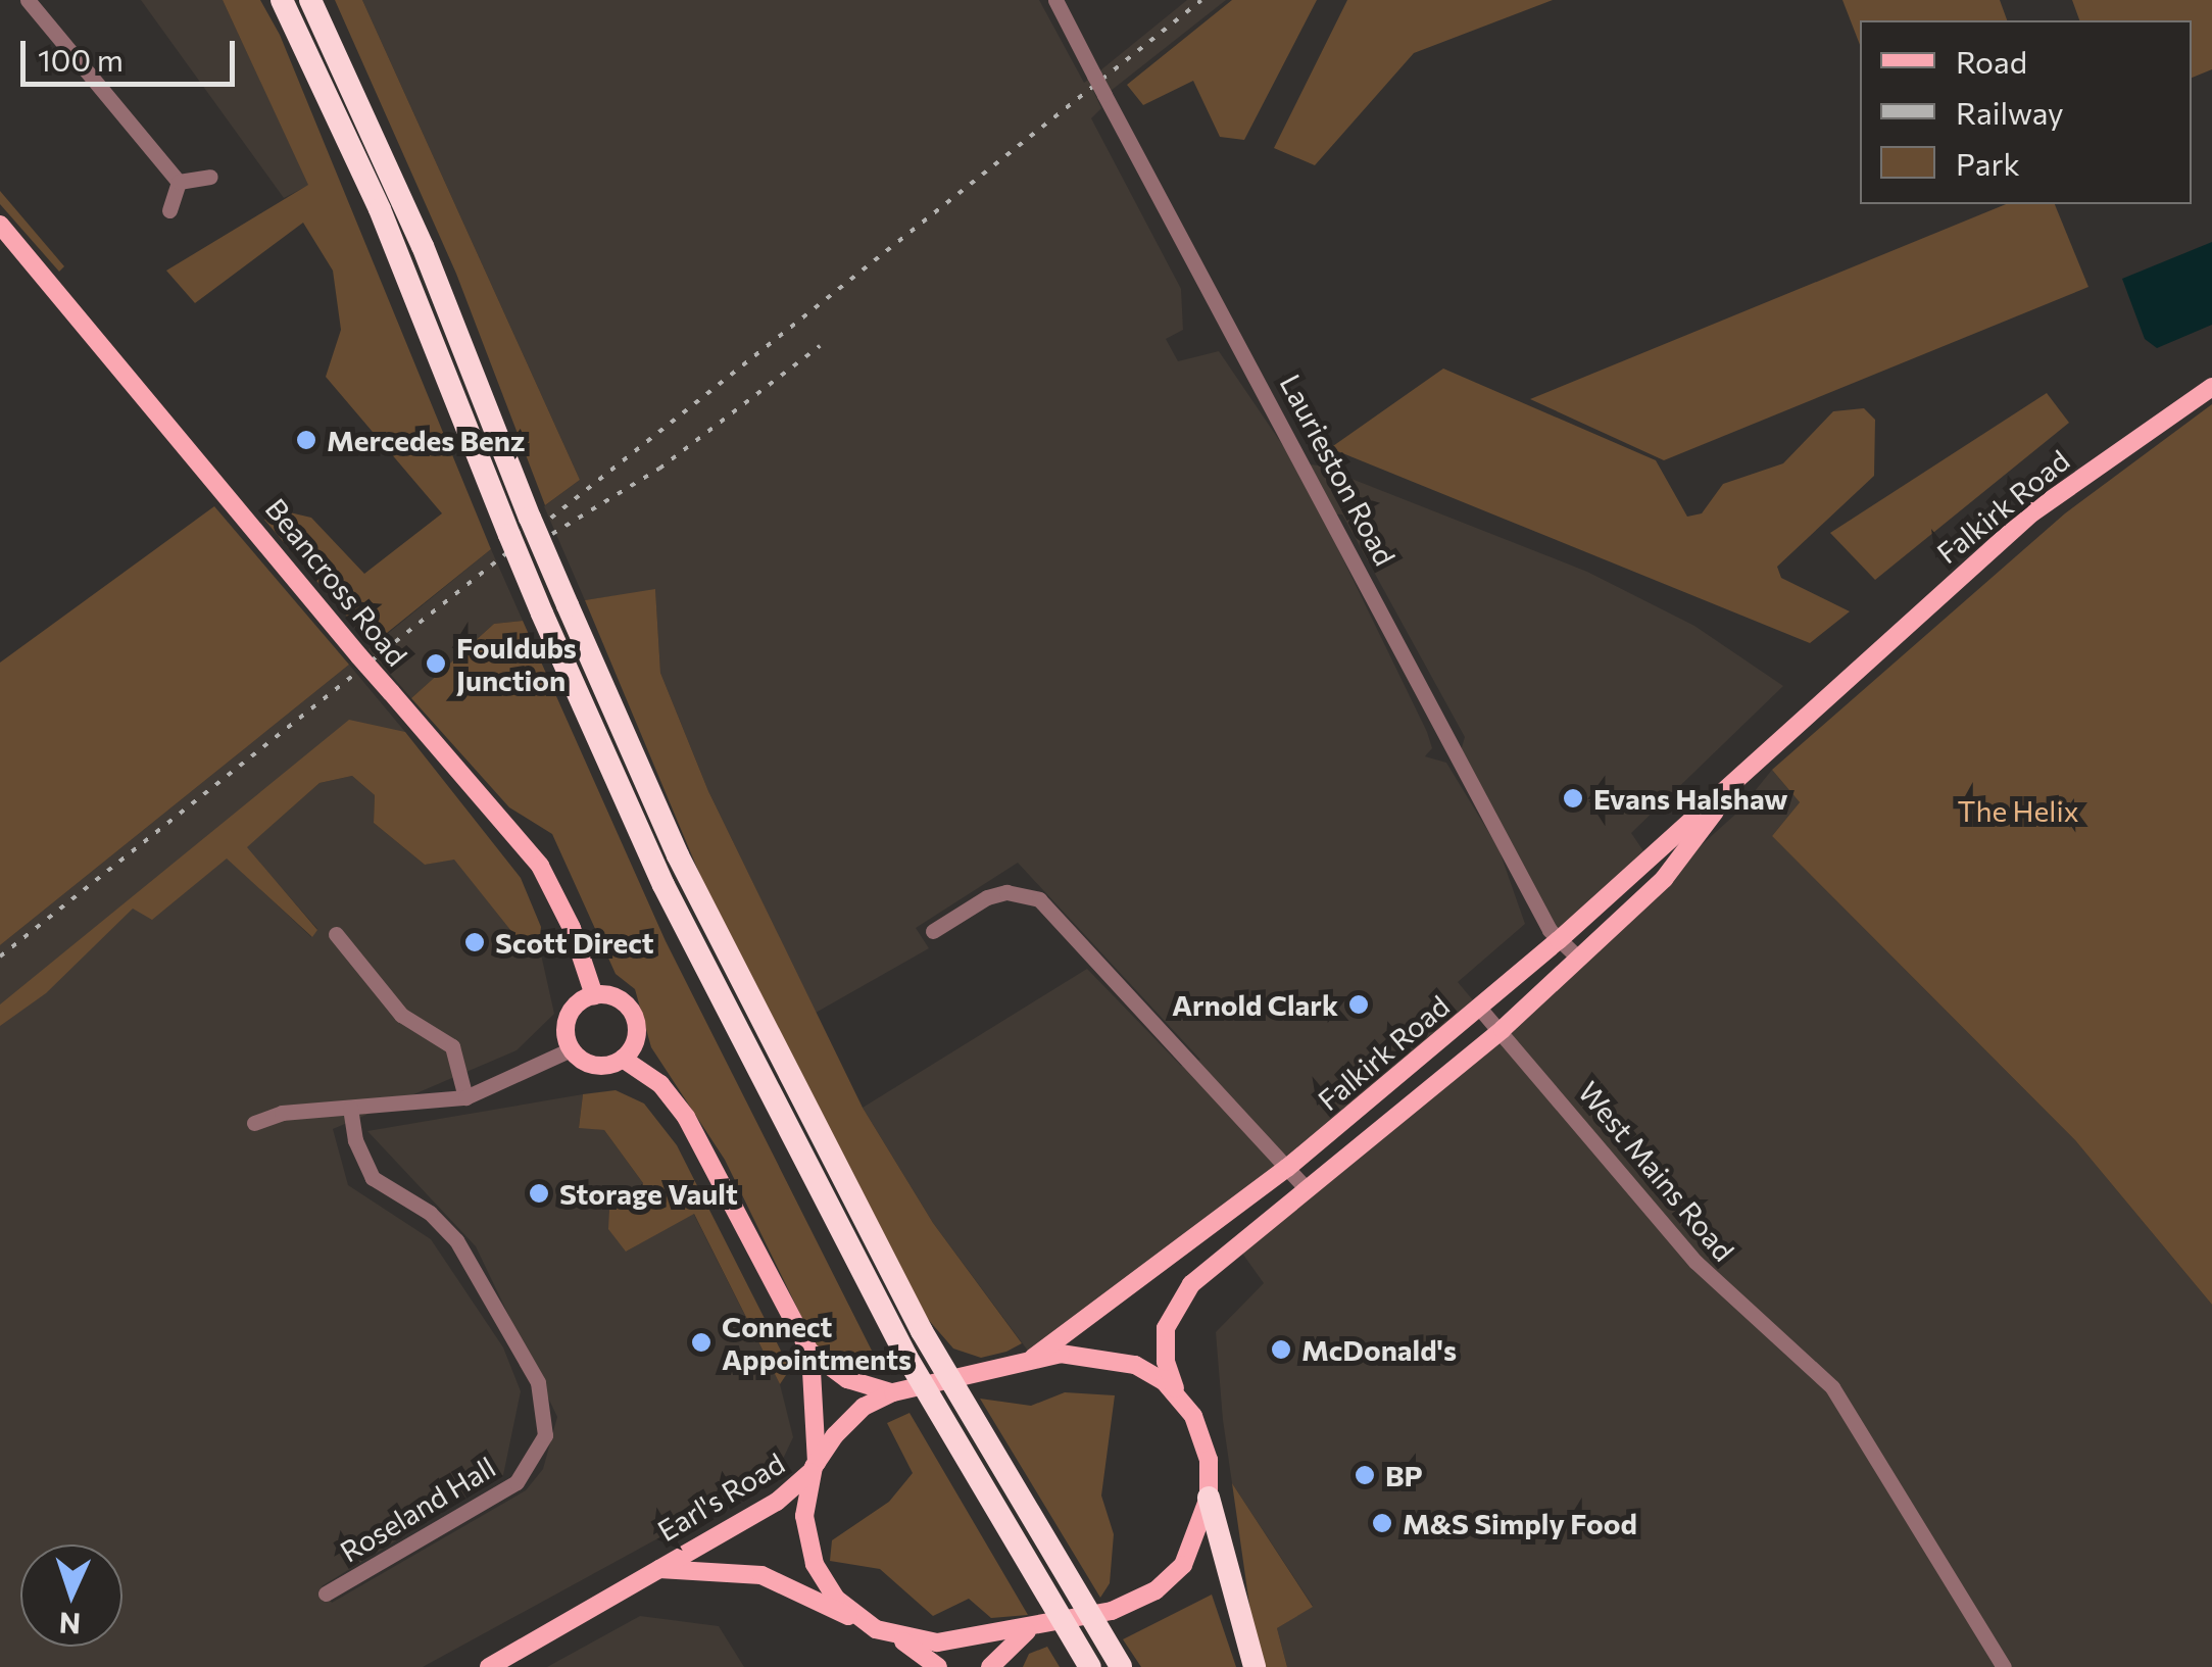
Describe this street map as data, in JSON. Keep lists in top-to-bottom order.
{
  "streets": {
    "main road": ["Falkirk Road", "Beancross Road", "Earl's Road"],
    "street": ["Laurieston Road", "West Mains Road", "Roseland Hall"]
  },
  "crossings": [
    ["Laurieston Road", "Falkirk Road"],
    ["Falkirk Road", "West Mains Road"],
    ["Falkirk Road", "Earl's Road"]
  ],
  "parks": ["The Helix"],
  "places": [
    "Mercedes Benz",
    "Fouldubs Junction",
    "Evans Halshaw",
    "Scott Direct",
    "Arnold Clark",
    "Storage Vault",
    "Connect Appointments",
    "McDonald's",
    "BP",
    "M&S Simply Food"
  ],
  "legend": ["Road", "Railway", "Park"],
  "scale_bar": "100 m",
  "north": "bottom"
}
